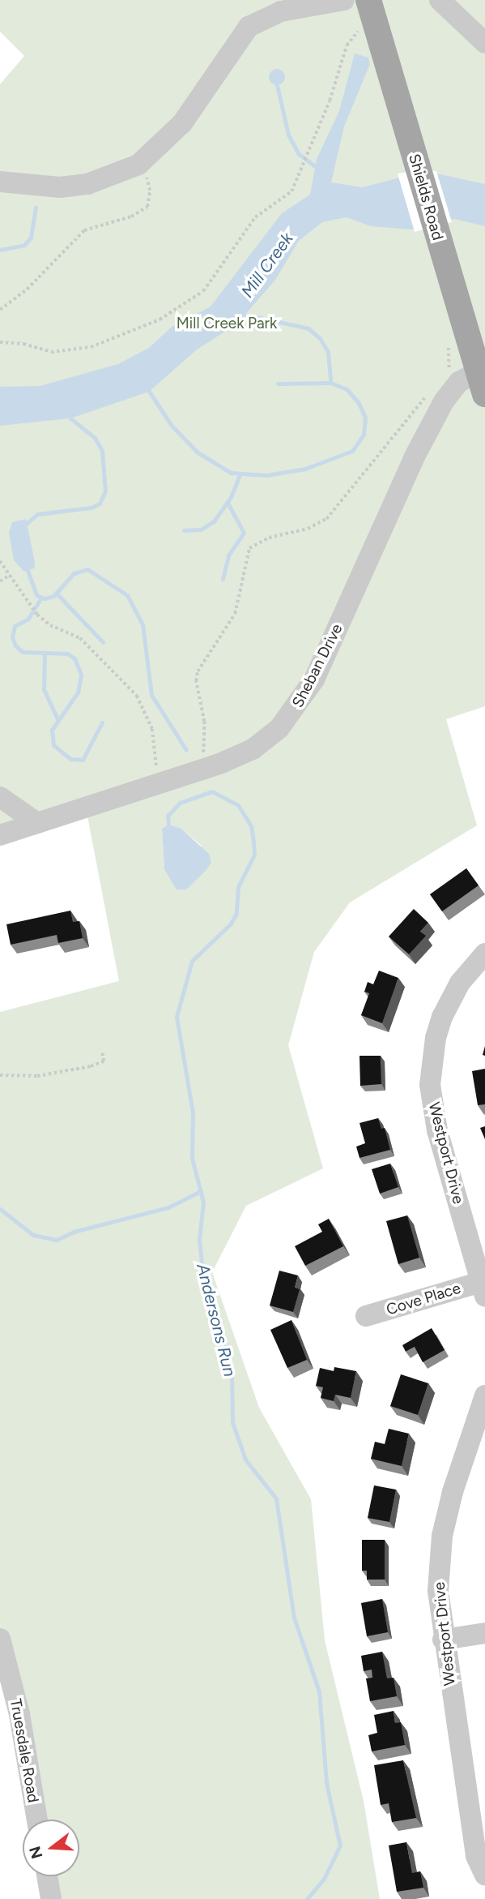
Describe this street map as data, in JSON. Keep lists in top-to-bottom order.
{
  "streets": {
    "main road": ["Shields Road"],
    "street": [
      "Sheban Drive",
      "Westport Drive",
      "Cove Place",
      "Truesdale Road"
    ]
  },
  "crossings": [
    ["Shields Road", "Sheban Drive"],
    ["Westport Drive", "Cove Place"]
  ],
  "water": ["Mill Creek", "Andersons Run"],
  "parks": ["Mill Creek Park"],
  "north": "left"
}
